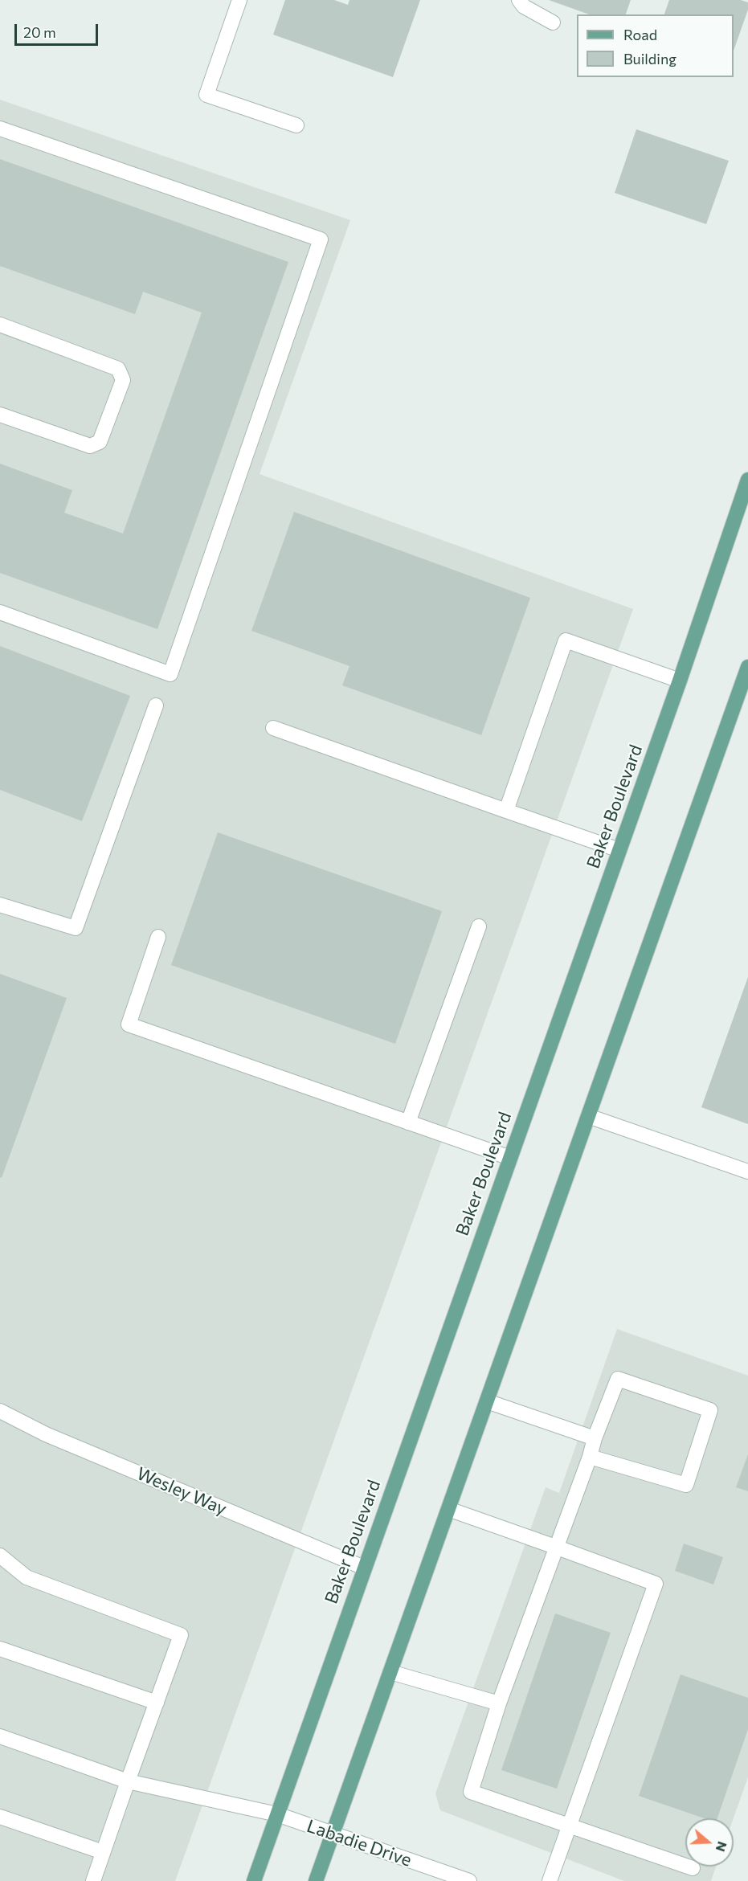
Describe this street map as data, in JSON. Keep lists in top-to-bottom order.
{
  "streets": {
    "main road": ["Baker Boulevard"],
    "street": ["Wesley Way", "Labadie Drive"]
  },
  "crossings": [
    ["Baker Boulevard", "Wesley Way"],
    ["Baker Boulevard", "Labadie Drive"]
  ],
  "legend": ["Road", "Building"],
  "scale_bar": "20 m",
  "north": "right"
}
